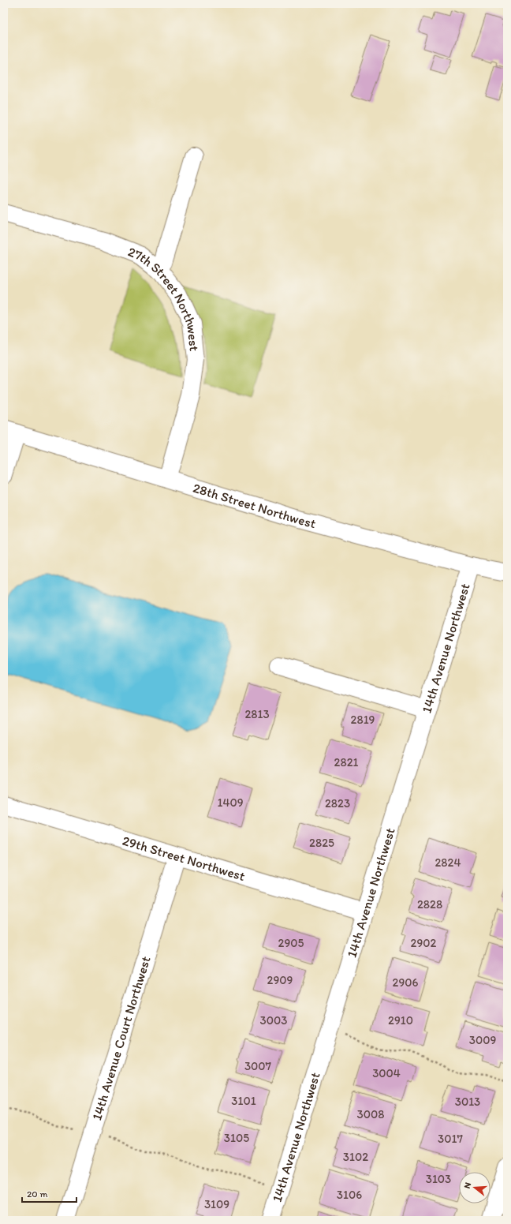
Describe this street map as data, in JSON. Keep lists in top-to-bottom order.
{
  "streets": {
    "street": [
      "27th Street Northwest",
      "28th Street Northwest",
      "14th Avenue Northwest",
      "29th Street Northwest",
      "14th Avenue Court Northwest"
    ]
  },
  "crossings": [
    ["27th Street Northwest", "28th Street Northwest"],
    ["28th Street Northwest", "14th Avenue Northwest"],
    ["14th Avenue Northwest", "29th Street Northwest"],
    ["29th Street Northwest", "14th Avenue Court Northwest"]
  ],
  "house_numbers": [
    "2813",
    "2819",
    "2821",
    "1409",
    "2823",
    "2825",
    "2824",
    "2828",
    "2905",
    "2902",
    "2909",
    "2906",
    "3003",
    "2910",
    "3009",
    "3007",
    "3004",
    "3101",
    "3013",
    "3008",
    "3105",
    "3017",
    "3102",
    "3103",
    "3106",
    "3109"
  ],
  "scale_bar": "20 m",
  "north": "left"
}
